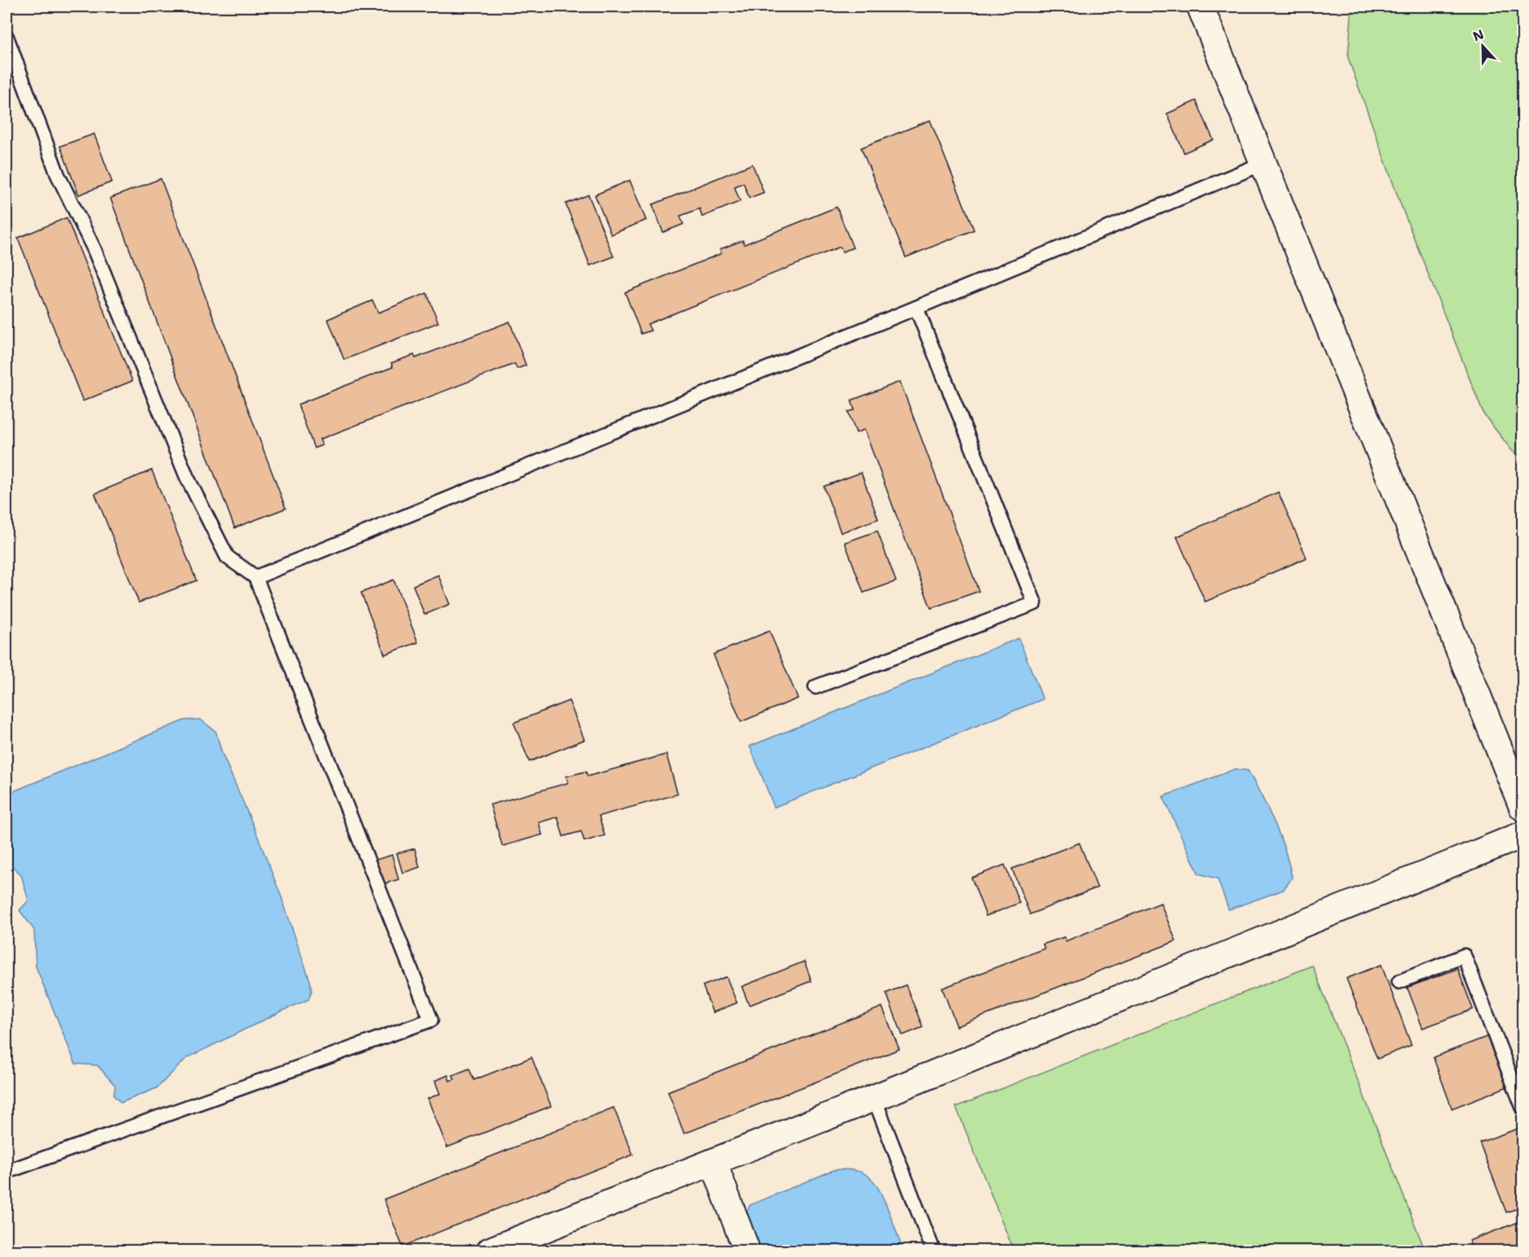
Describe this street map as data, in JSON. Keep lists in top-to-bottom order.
{
  "north": "top"
}
